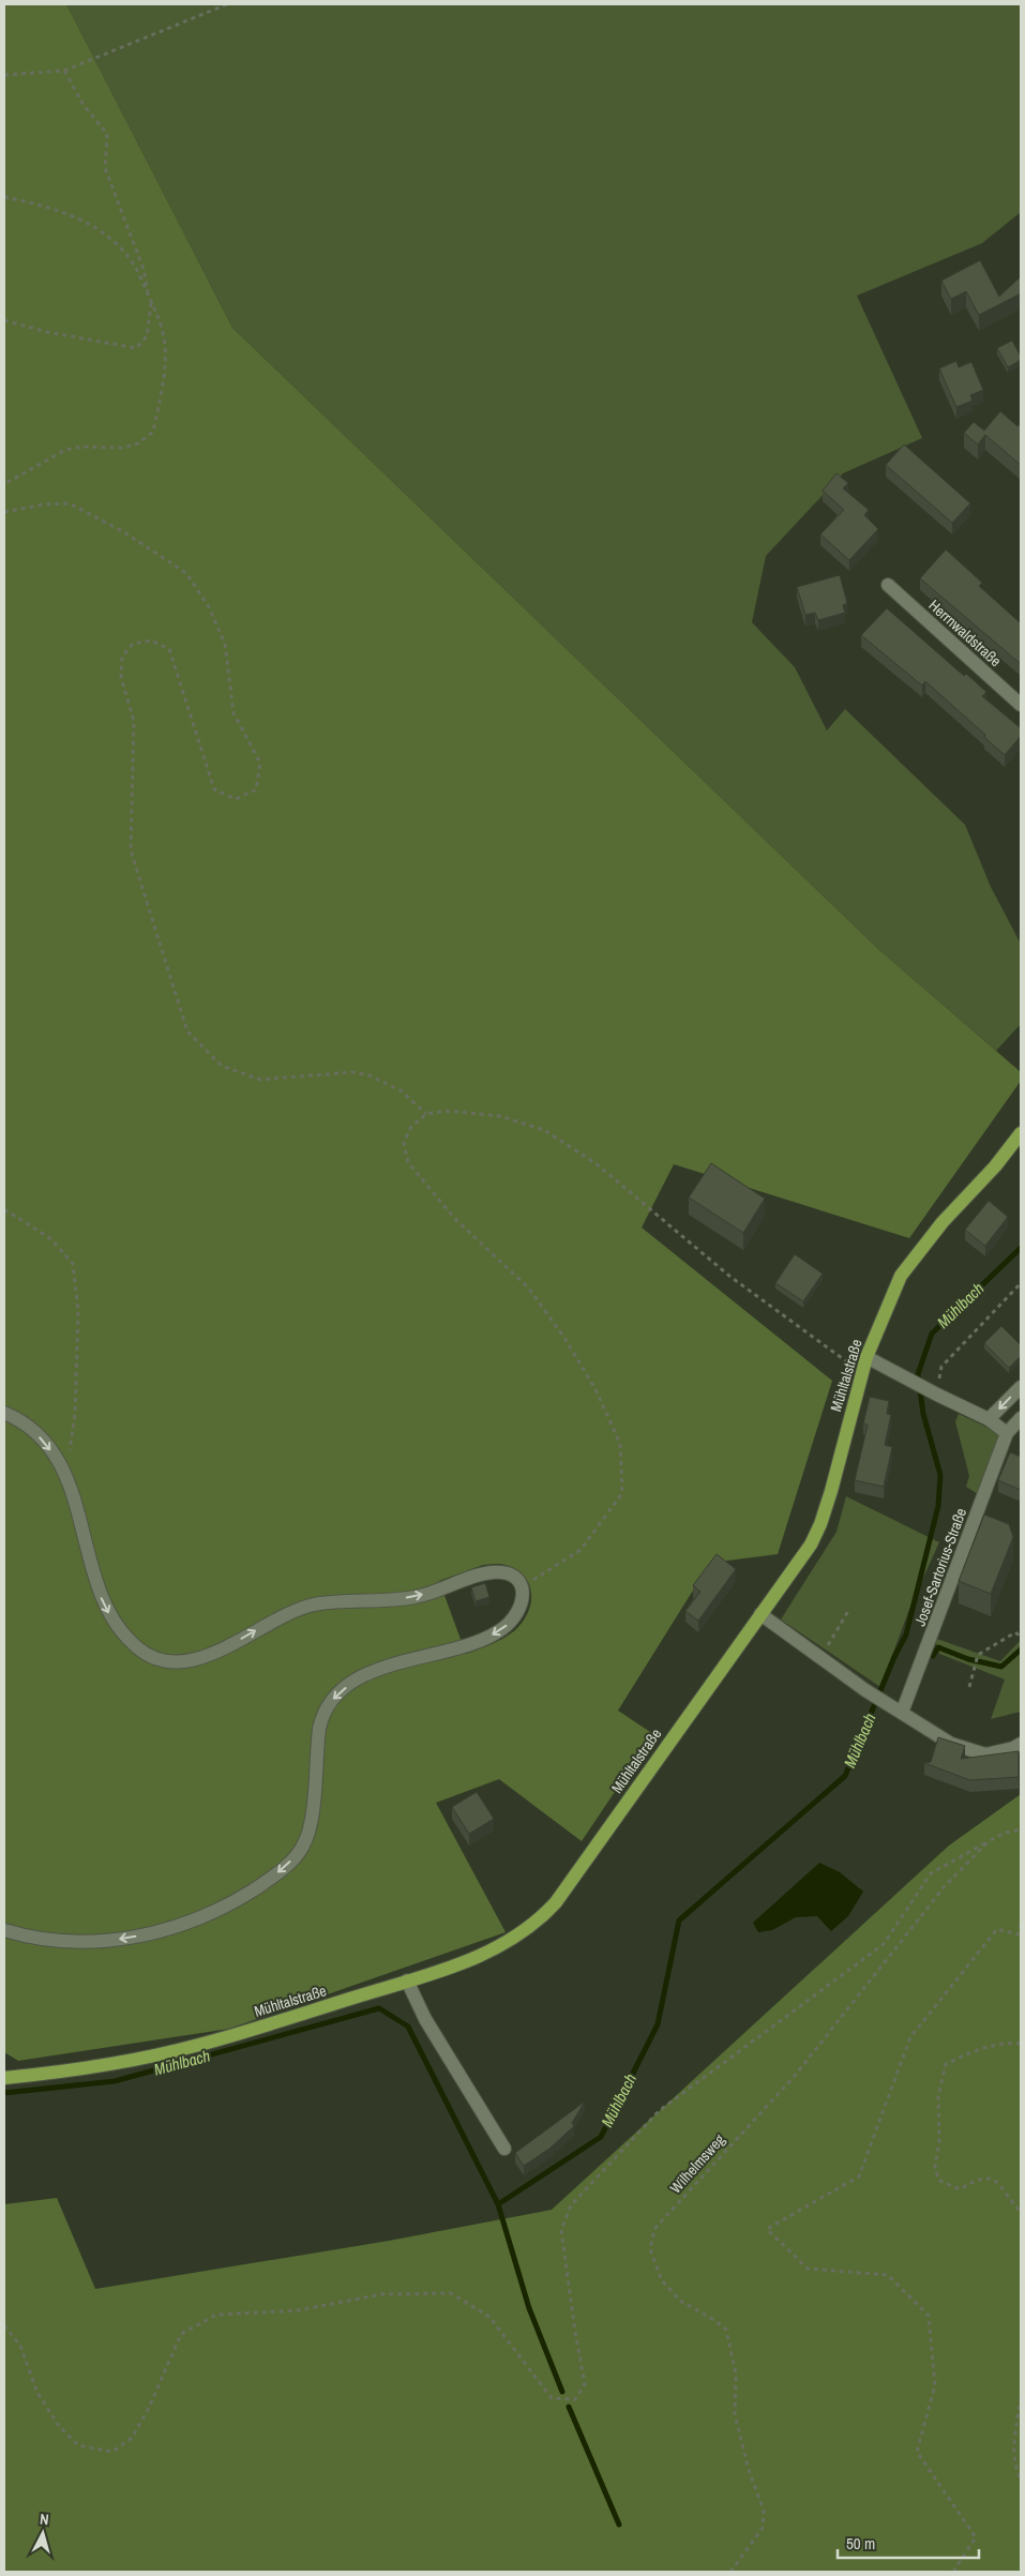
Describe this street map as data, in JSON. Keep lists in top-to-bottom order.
{
  "streets": {
    "main road": ["Mühltalstraße"],
    "street": ["Herrnwaldstraße", "Josef-Sartorius-Straße"],
    "path": ["Wilhelmsweg"]
  },
  "water": ["Mühlbach"],
  "scale_bar": "50 m",
  "north": "top"
}
